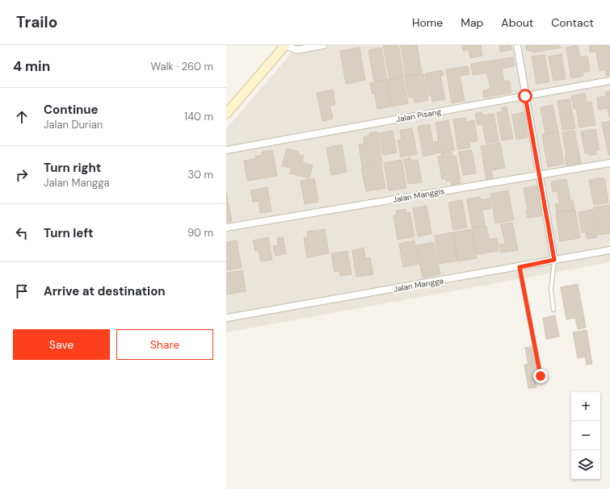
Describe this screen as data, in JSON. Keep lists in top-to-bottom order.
{
  "streets": {
    "street": ["Jalan Pisang", "Jalan Manggis", "Jalan Mangga"]
  },
  "page": {
    "header": "Trailo",
    "nav": [
      "Home",
      "Map",
      "About",
      "Contact"
    ],
    "heading": ["4 min", "Walk · 260 m"],
    "list": [
      ["Continue", "Jalan Durian", "140 m"],
      ["Turn right", "Jalan Mangga", "30 m"],
      ["Turn left", "90 m"],
      "Arrive at destination"
    ],
    "buttons": ["Save", "Share"],
    "map_buttons": ["+", "−"]
  }
}
